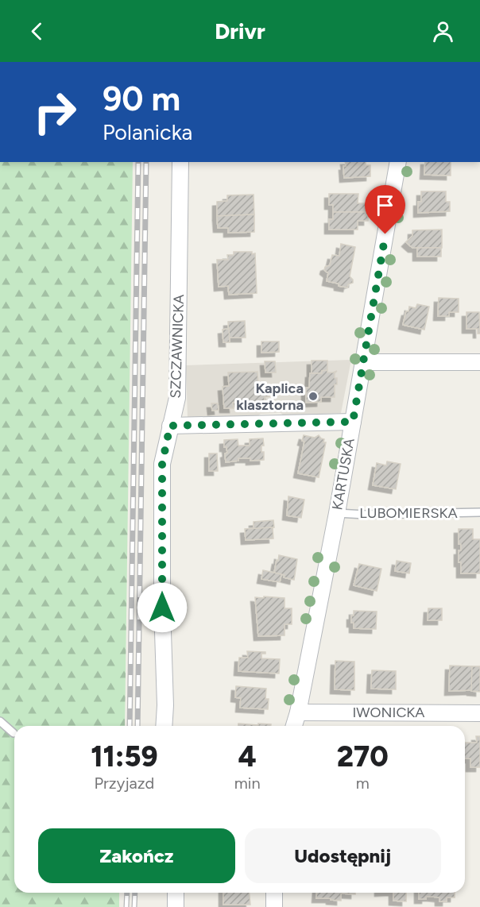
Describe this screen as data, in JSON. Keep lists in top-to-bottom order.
{
  "streets": {
    "street": ["SZCZAWNICKA", "KARTUSKA", "IWONICKA"],
    "lane": ["LUBOMIERSKA"]
  },
  "crossings": [
    ["KARTUSKA", "LUBOMIERSKA"],
    ["KARTUSKA", "IWONICKA"]
  ],
  "places": ["Kaplica klasztorna"],
  "page": {
    "header": "Drivr",
    "turn": ["90 m", "Polanicka"],
    "eta": [
      "11:59",
      "Przyjazd",
      "4",
      "min",
      "270",
      "m"
    ],
    "buttons": ["Zakończ", "Udostępnij"]
  }
}
